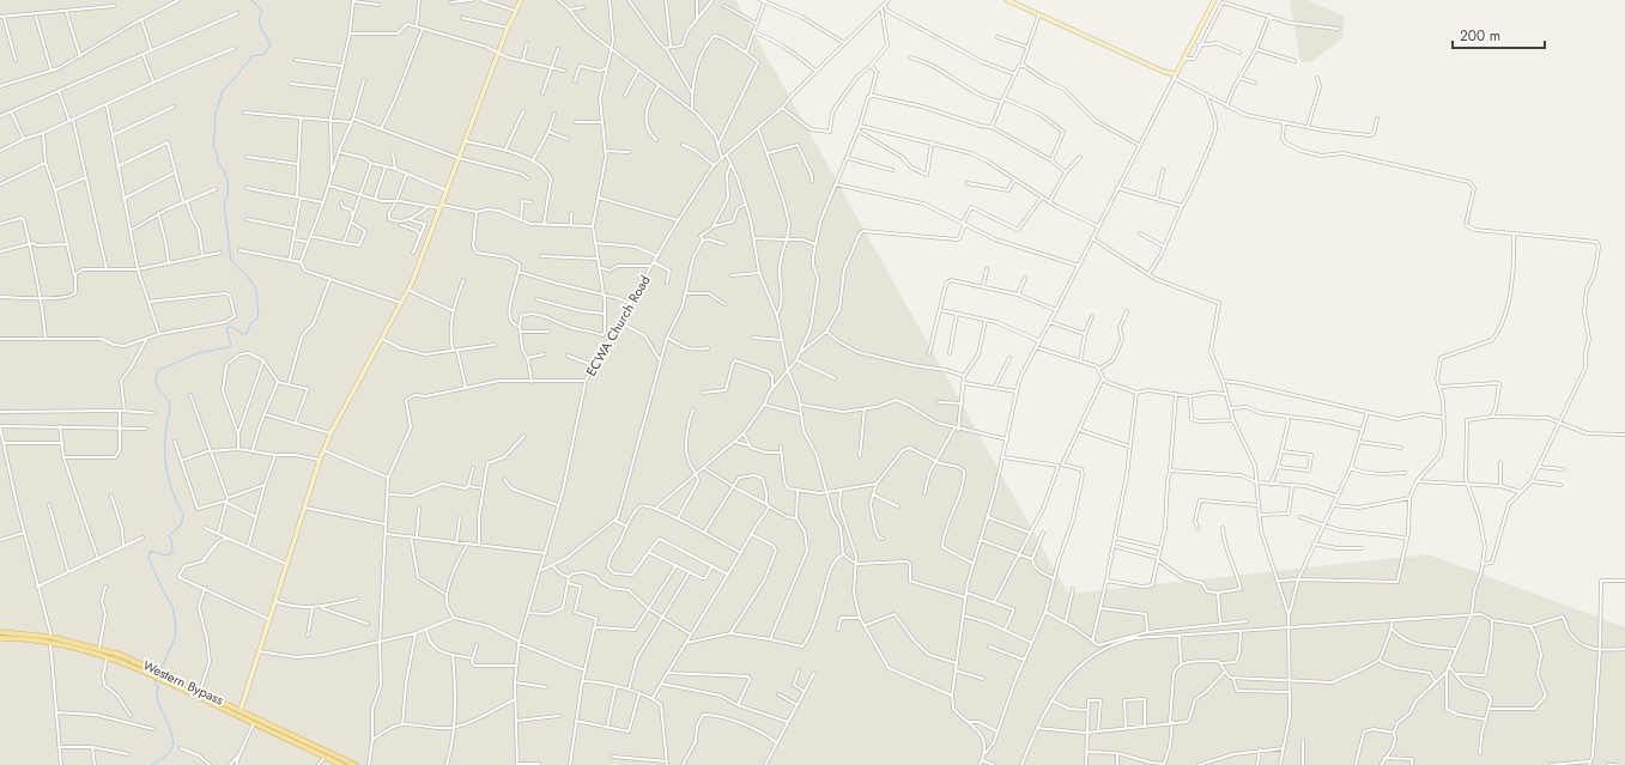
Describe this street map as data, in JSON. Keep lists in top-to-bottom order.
{
  "streets": {
    "main road": ["Western Bypass"],
    "street": ["ECWA Church Road"]
  },
  "scale_bar": "200 m"
}
